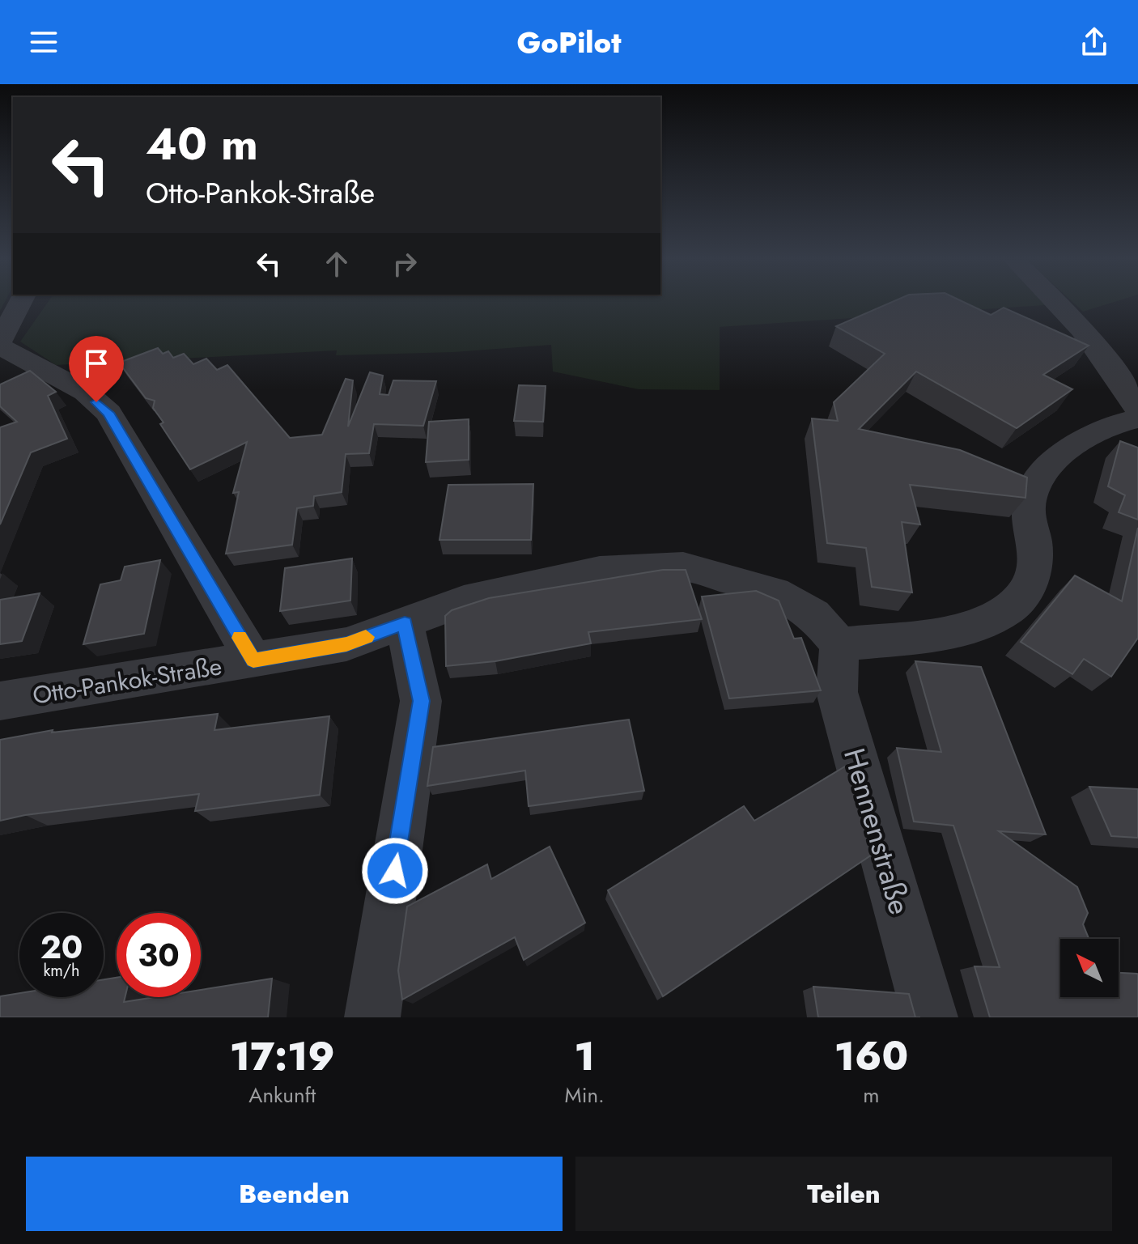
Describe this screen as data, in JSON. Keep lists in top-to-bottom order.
{
  "streets": {
    "street": ["Otto-Pankok-Straße", "Hennenstraße"]
  },
  "crossings": [
    ["Otto-Pankok-Straße", "Hennenstraße"]
  ],
  "north": "top left",
  "page": {
    "header": "GoPilot",
    "turn": ["40 m", "Otto-Pankok-Straße"],
    "speed": "20 km/h",
    "limit": "30",
    "eta": [
      "17:19",
      "Ankunft",
      "1",
      "Min.",
      "160",
      "m"
    ],
    "buttons": ["Beenden", "Teilen"]
  }
}
